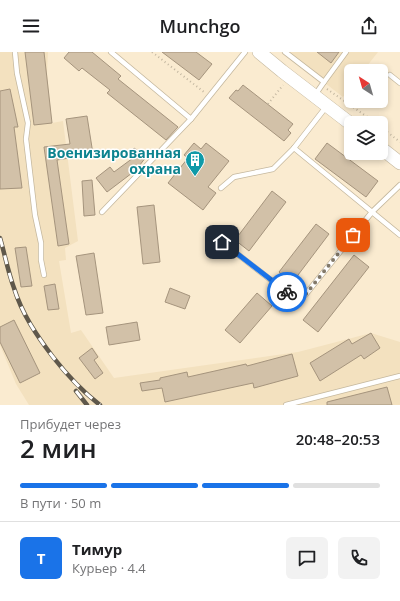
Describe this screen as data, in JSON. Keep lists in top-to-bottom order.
{
  "places": {
    "building": ["Военизированная охрана"]
  },
  "north": "top left",
  "page": {
    "header": "Munchgo",
    "heading": ["2 мин", "Прибудет через", "20:48–20:53"],
    "panel": ["Тимур", "Курьер · 4.4"],
    "bar": "В пути · 50 m",
    "round": "Т"
  }
}
